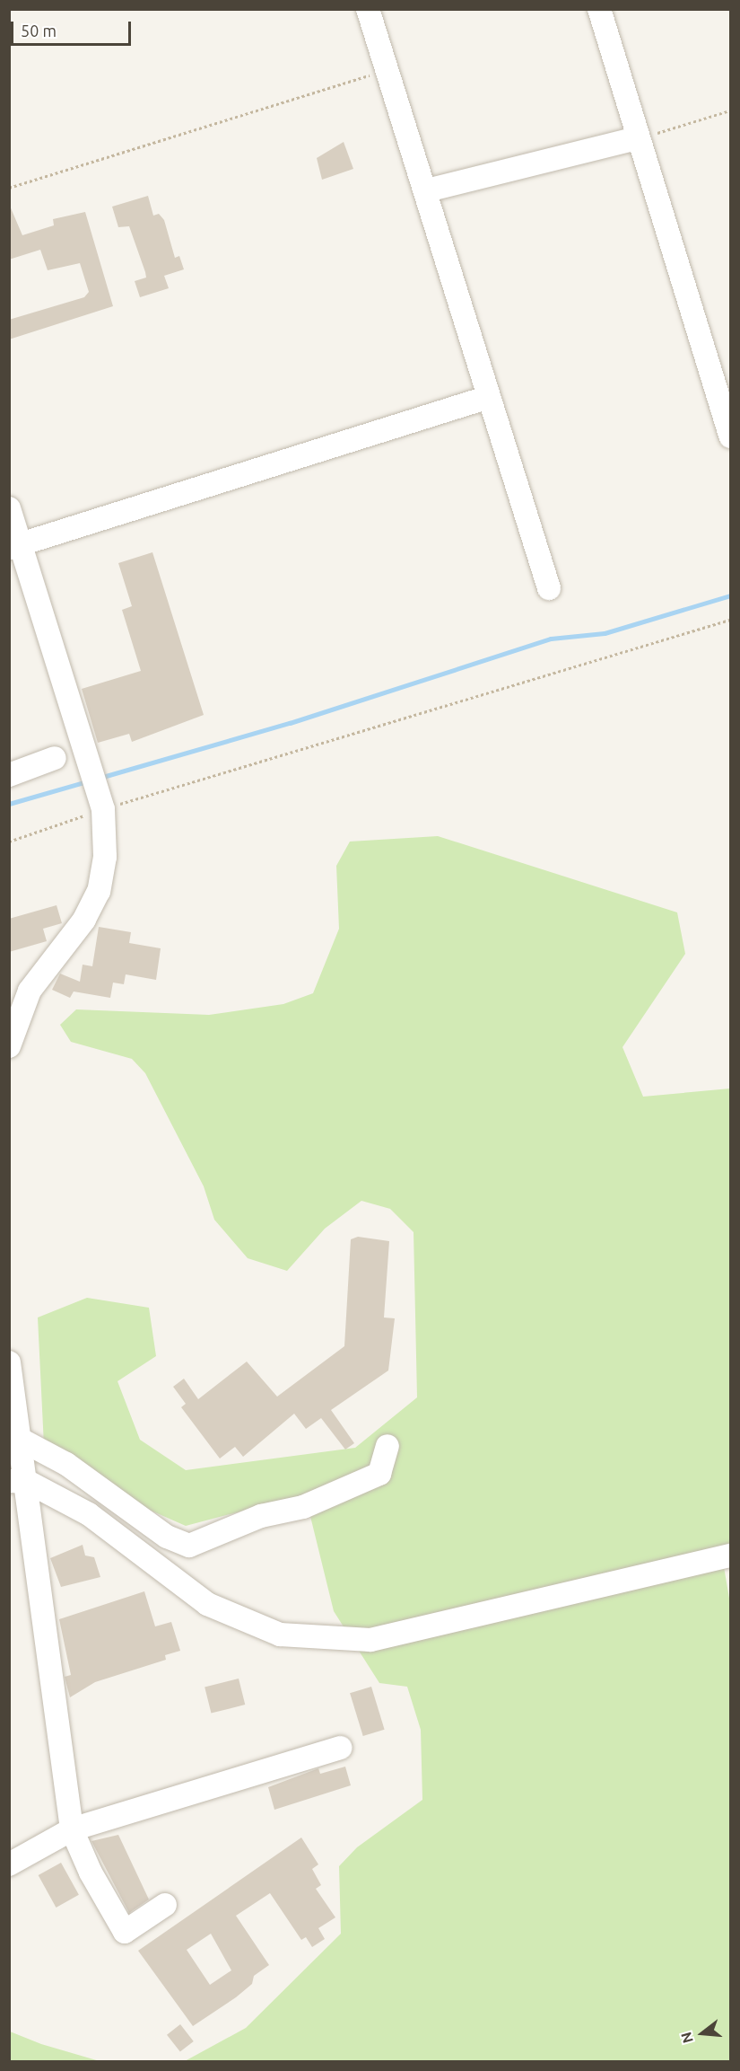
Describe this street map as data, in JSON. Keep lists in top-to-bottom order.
{
  "scale_bar": "50 m",
  "north": "left"
}
